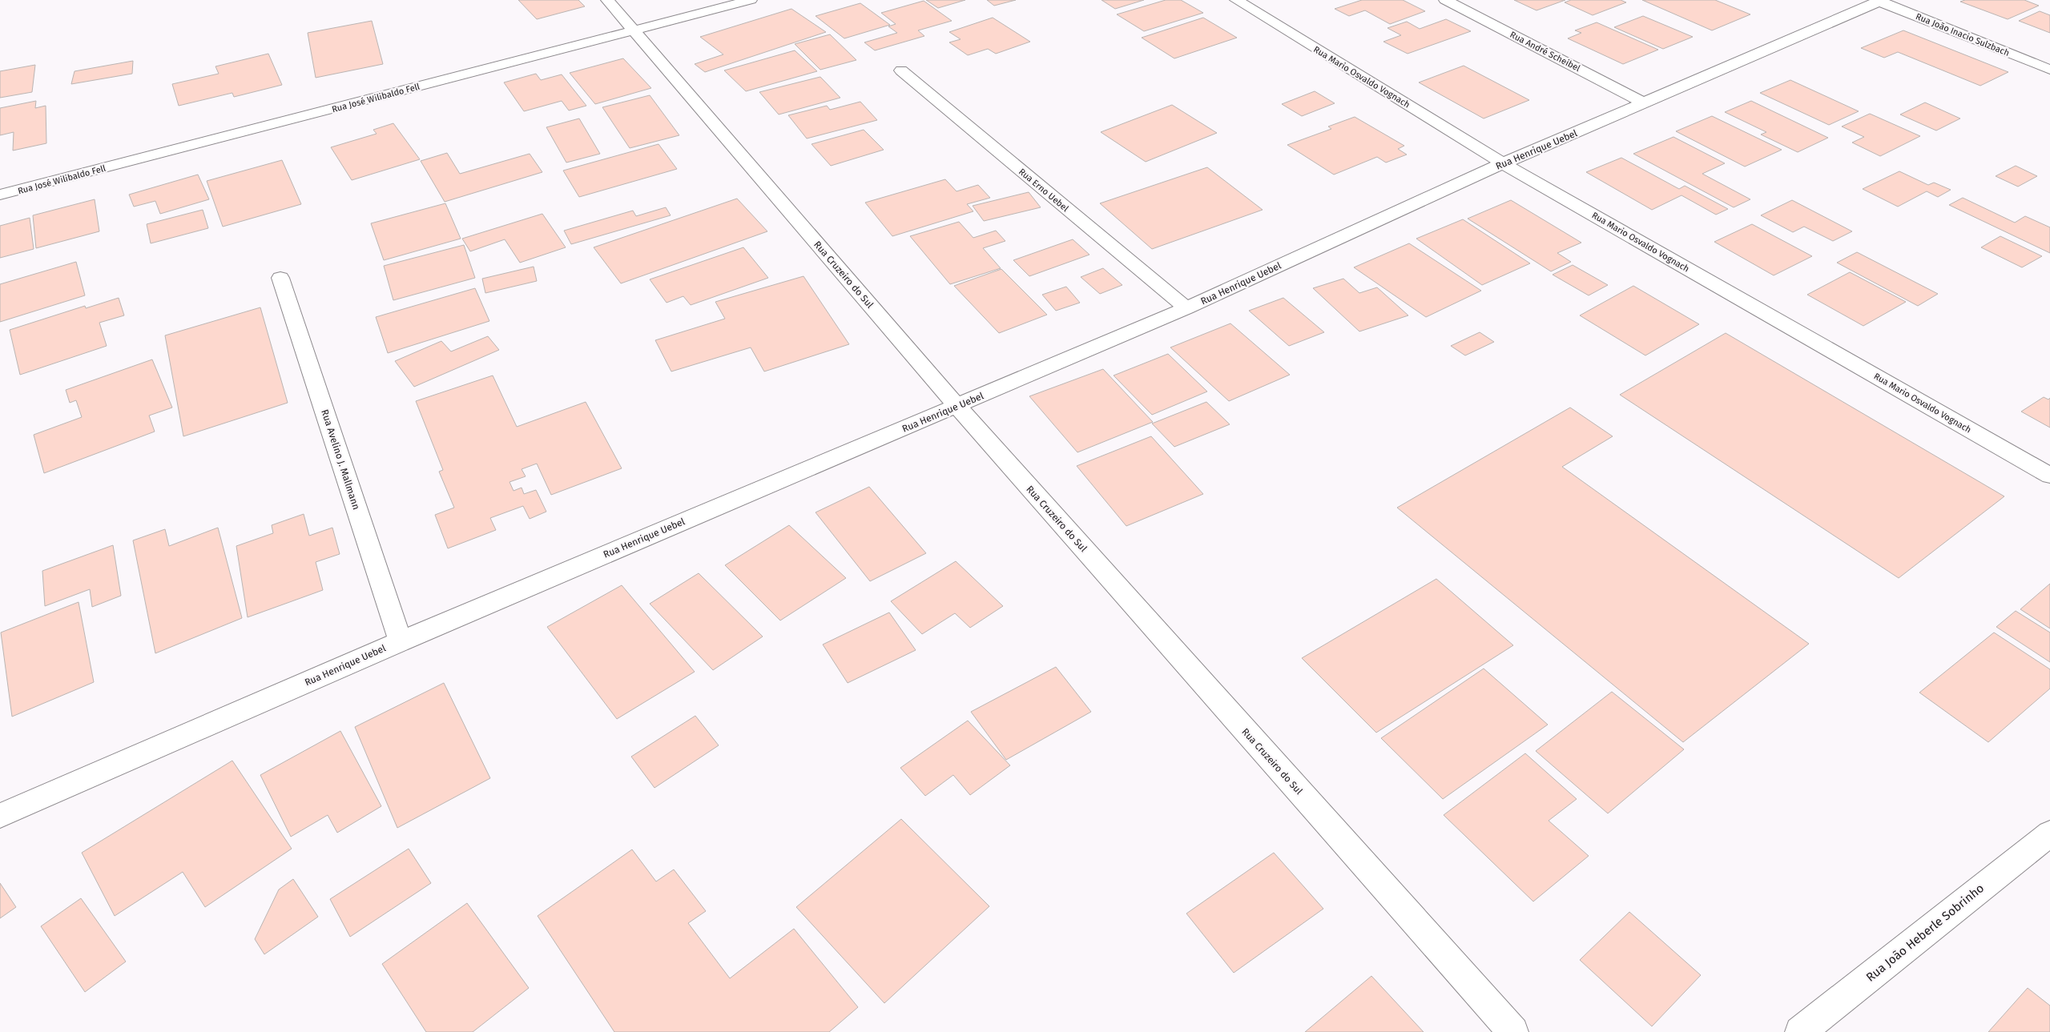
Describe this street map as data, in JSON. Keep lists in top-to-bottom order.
{
  "streets": {
    "street": [
      "Rua João Inacio Sulzbach",
      "Rua André Scheibel",
      "Rua Mario Osvaldo Vognach",
      "Rua José Wilibaldo Fell",
      "Rua Henrique Uebel",
      "Rua Erno Uebel",
      "Rua Cruzeiro do Sul",
      "Rua Avelino J. Mallmann",
      "Rua João Heberle Sobrinho"
    ]
  },
  "crossings": [
    ["Rua João Inacio Sulzbach", "Rua Henrique Uebel"],
    ["Rua André Scheibel", "Rua Henrique Uebel"],
    ["Rua Mario Osvaldo Vognach", "Rua Henrique Uebel"],
    ["Rua José Wilibaldo Fell", "Rua Cruzeiro do Sul"],
    ["Rua Henrique Uebel", "Rua Erno Uebel"],
    ["Rua Henrique Uebel", "Rua Cruzeiro do Sul"],
    ["Rua Henrique Uebel", "Rua Avelino J. Mallmann"]
  ]
}
